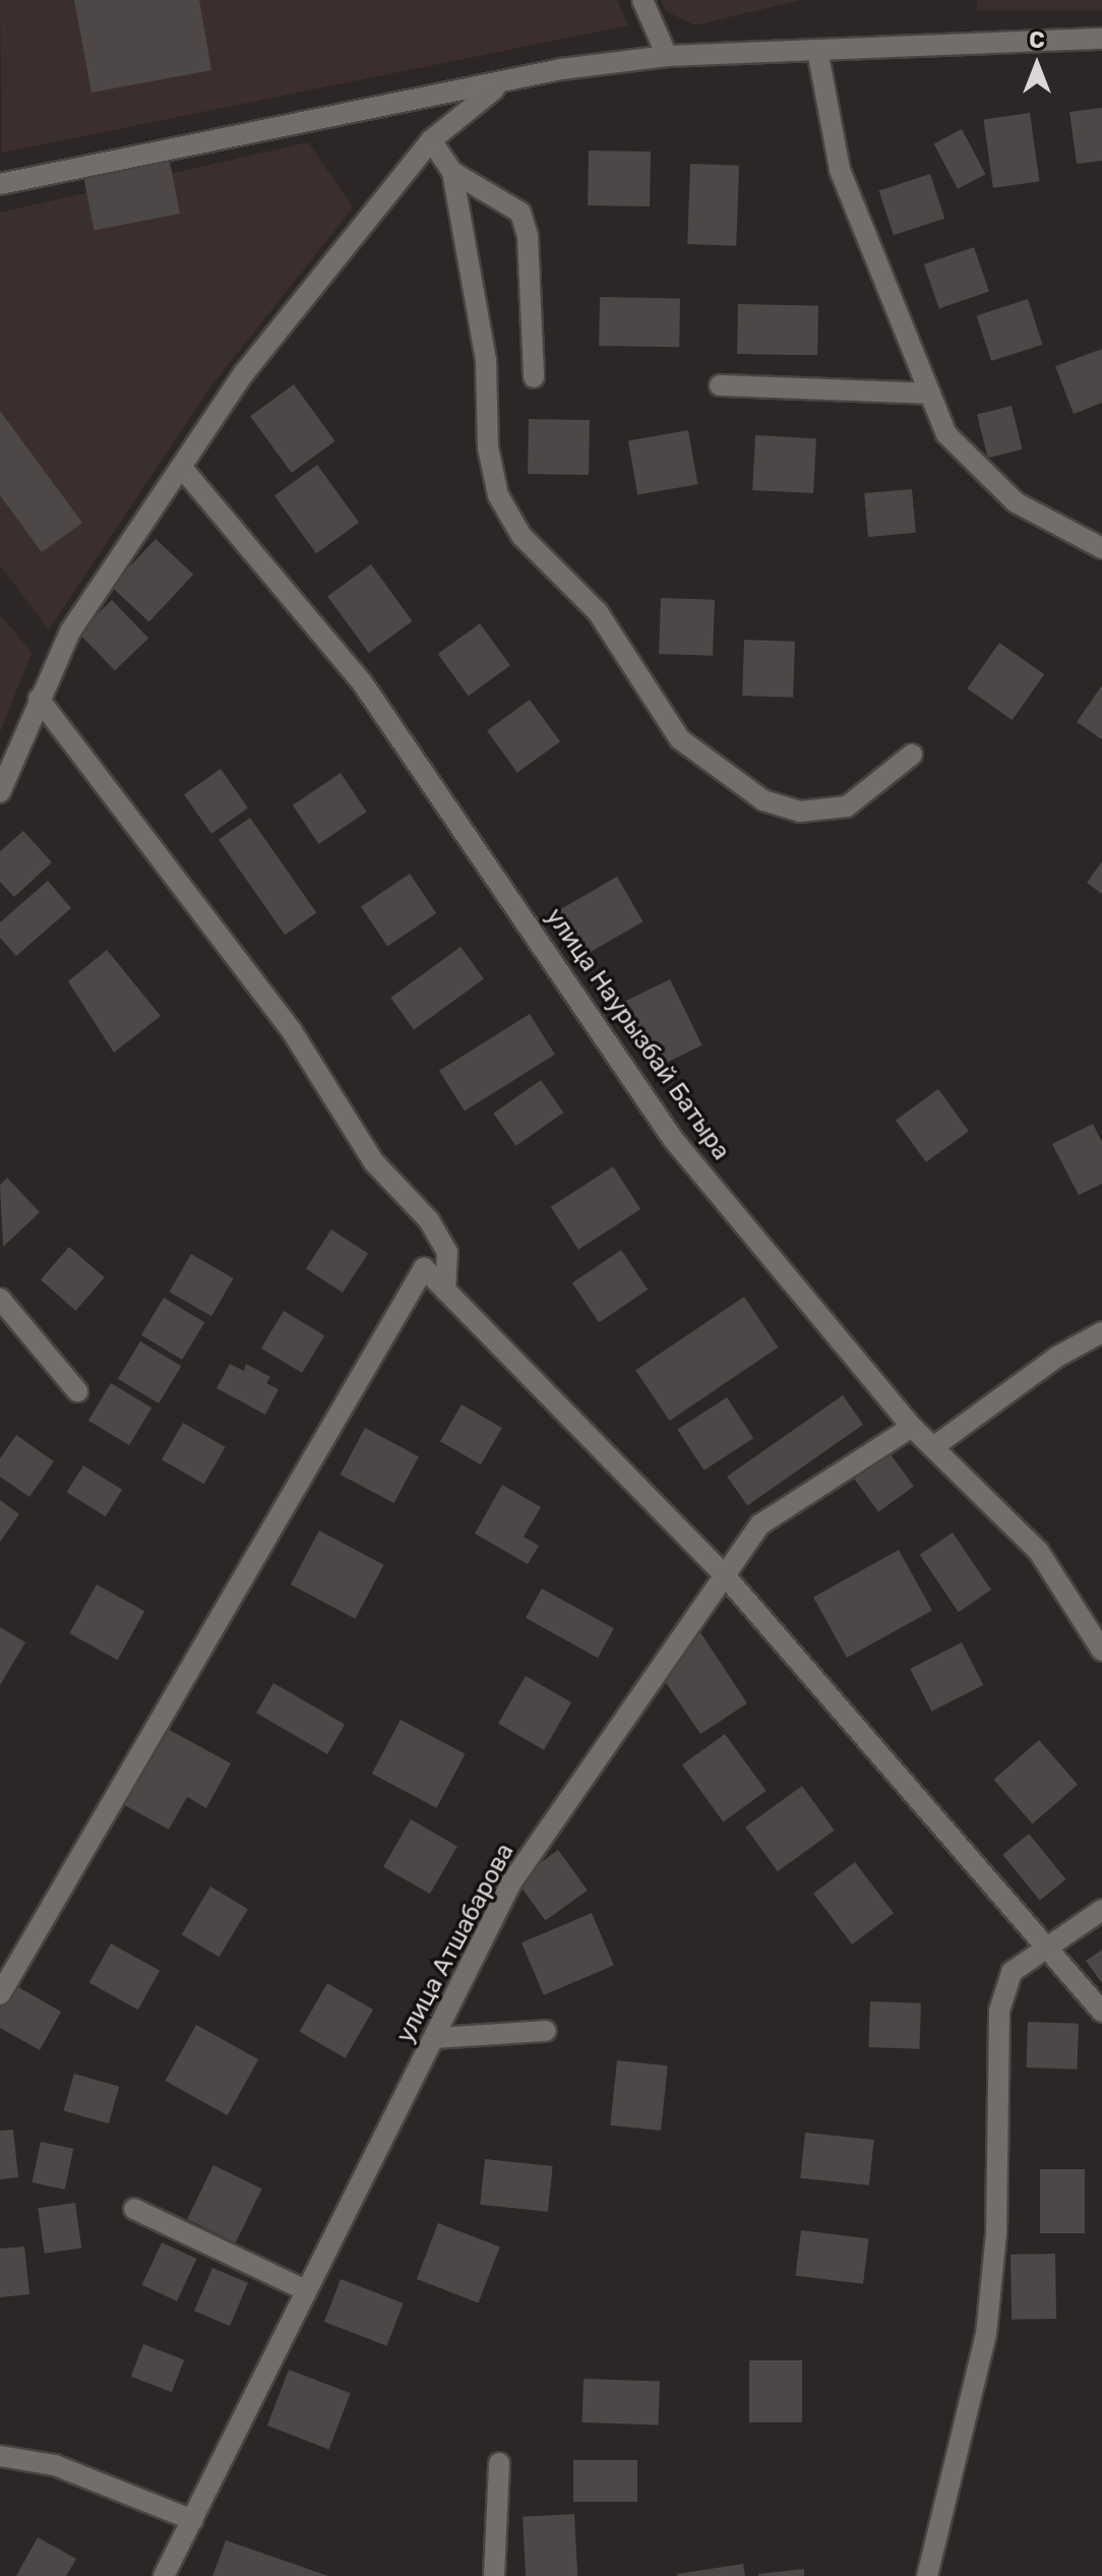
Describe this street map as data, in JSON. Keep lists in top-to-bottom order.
{
  "streets": {
    "street": ["улица Наурызбай Батыра", "улица Атшабарова"]
  },
  "crossings": [
    ["улица Наурызбай Батыра", "улица Атшабарова"]
  ],
  "north": "top"
}
